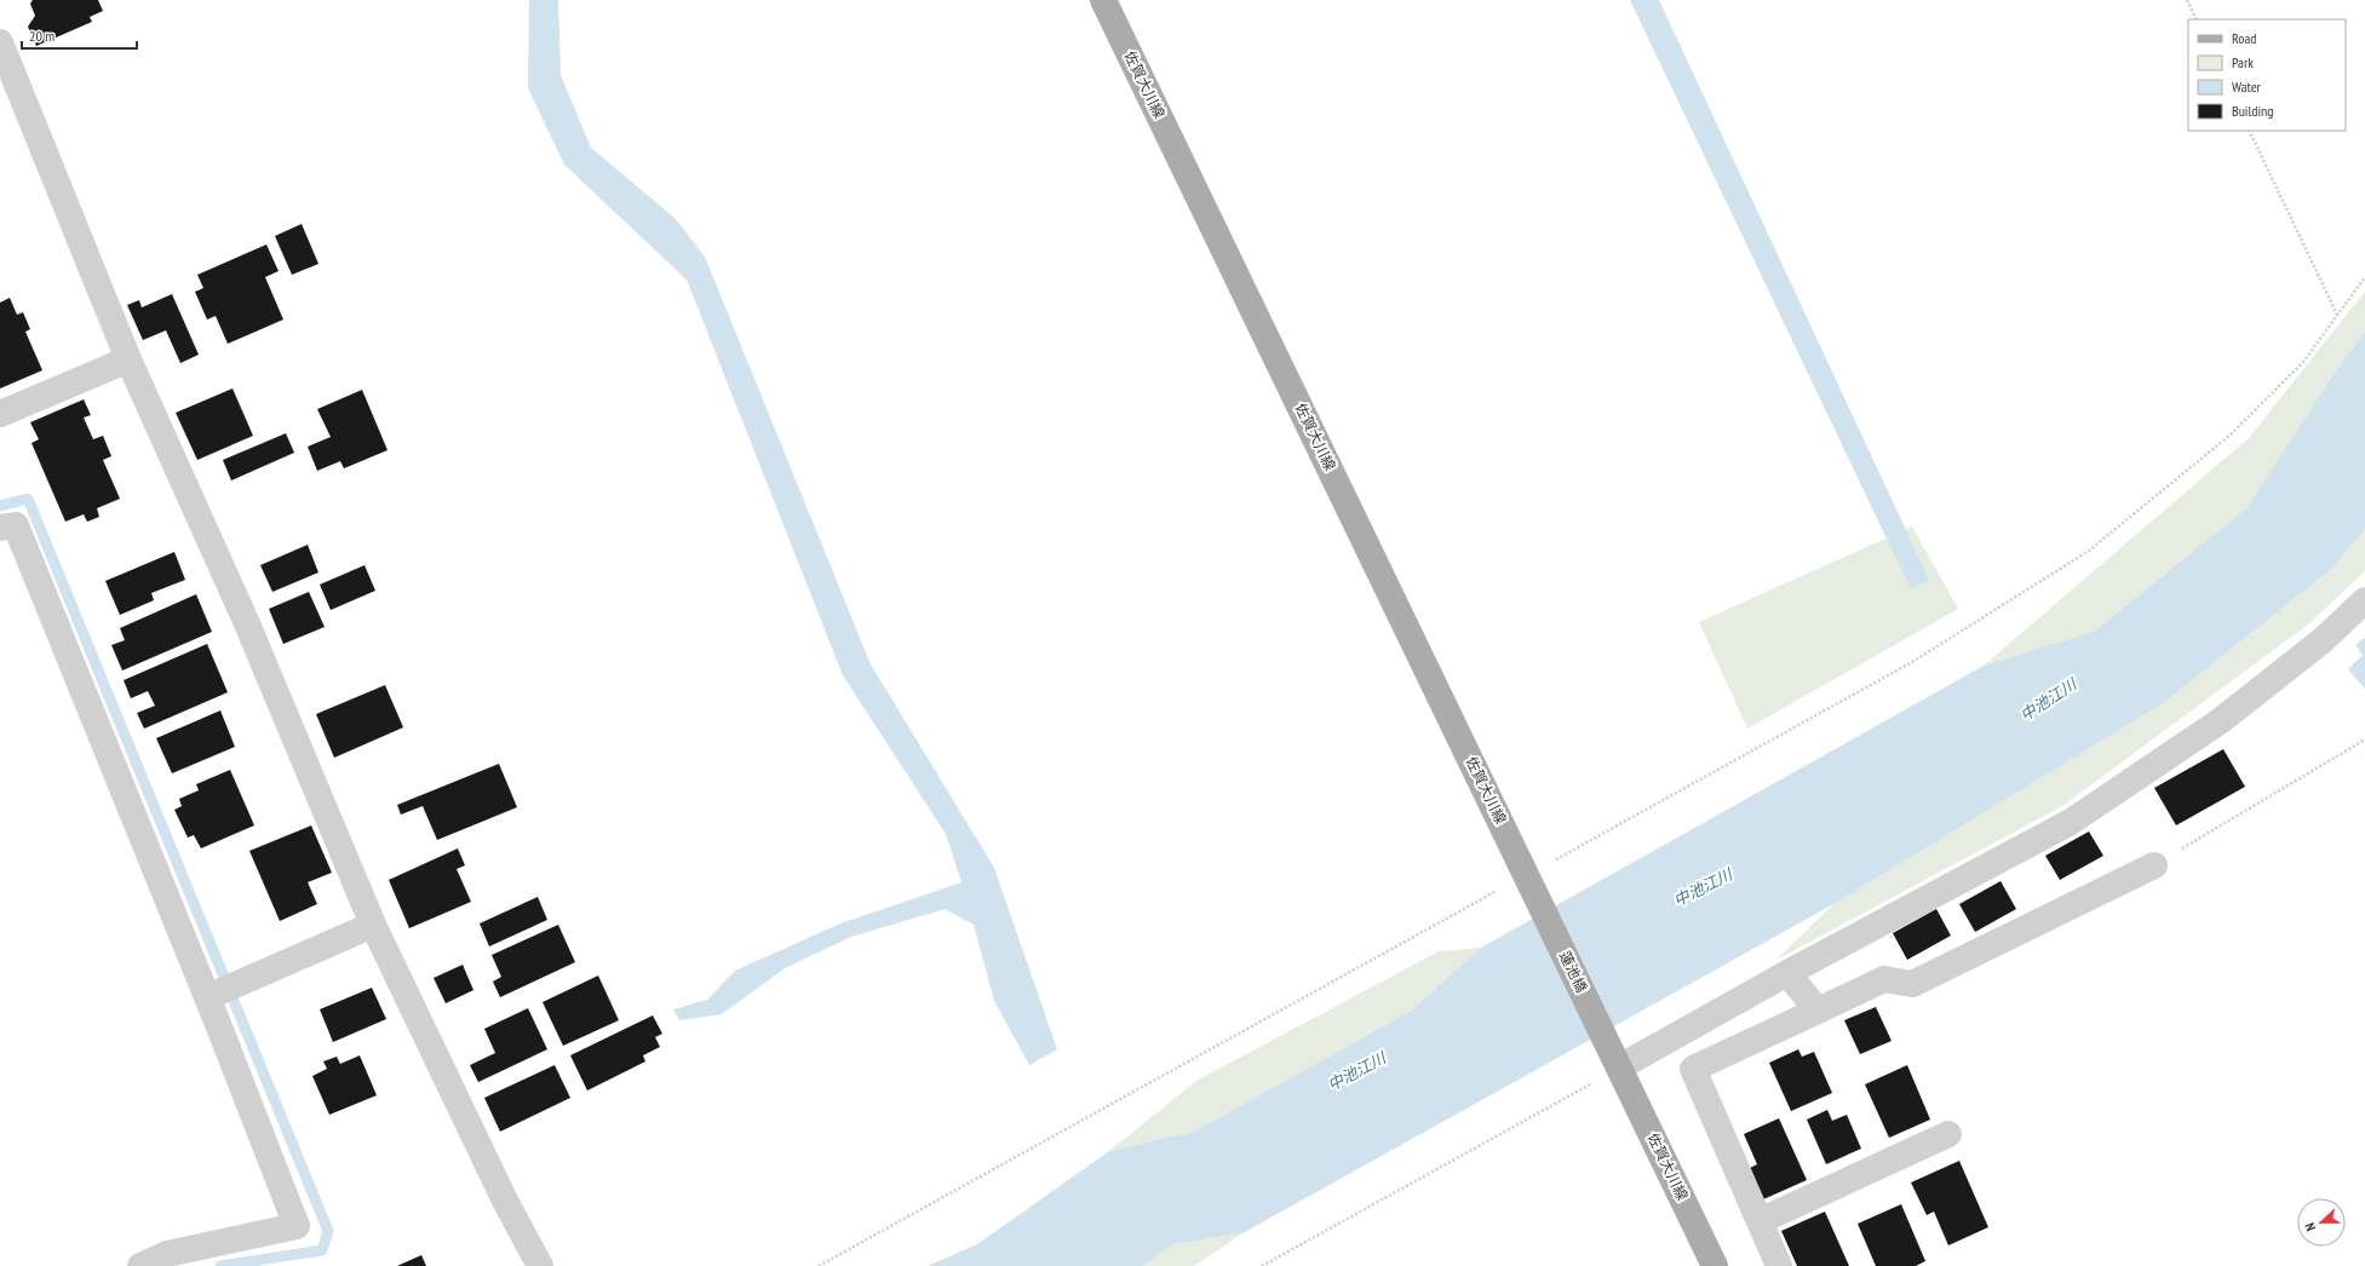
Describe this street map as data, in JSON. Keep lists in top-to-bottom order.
{
  "streets": {
    "main road": ["佐賀大川線", "蓮池橋"]
  },
  "crossings": [
    ["佐賀大川線", "蓮池橋"]
  ],
  "water": ["中池江川"],
  "legend": [
    "Road",
    "Park",
    "Water",
    "Building"
  ],
  "scale_bar": "20 m",
  "north": "left"
}
